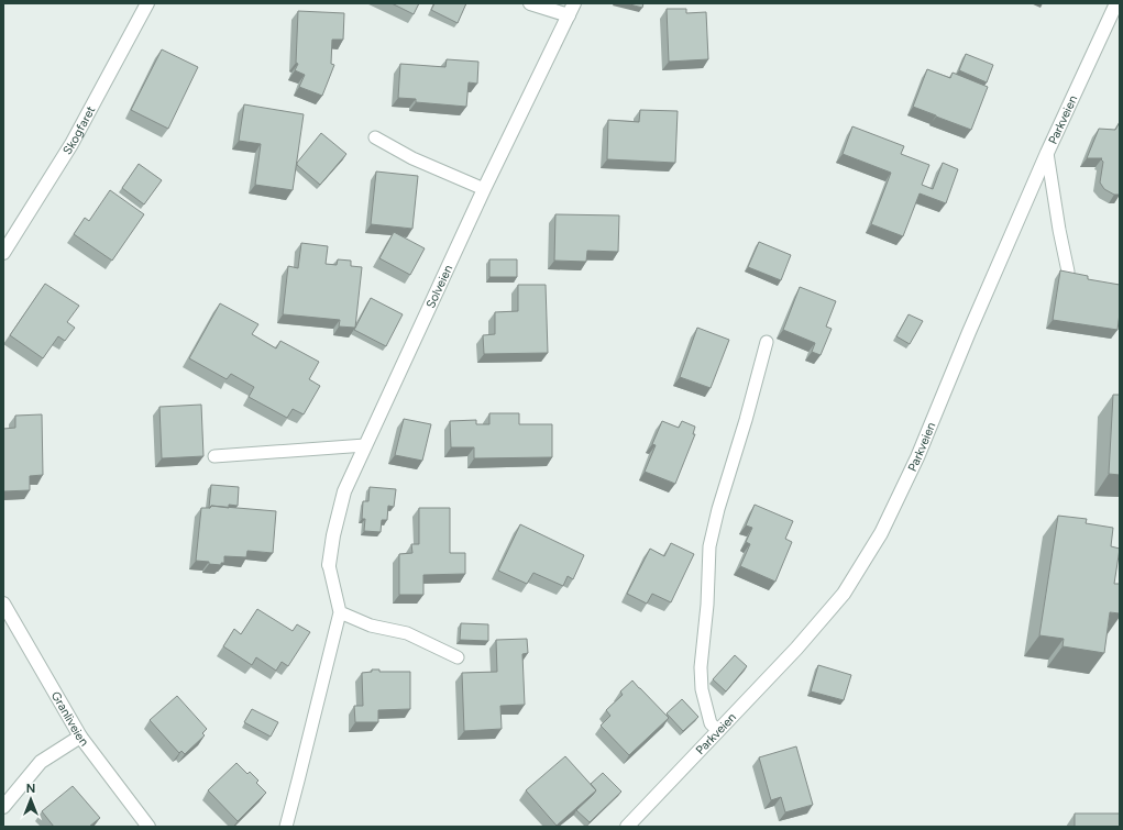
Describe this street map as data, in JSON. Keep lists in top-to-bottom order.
{
  "streets": {
    "street": [
      "Parkveien",
      "Skogfaret",
      "Solveien",
      "Granliveien"
    ]
  },
  "north": "top"
}
